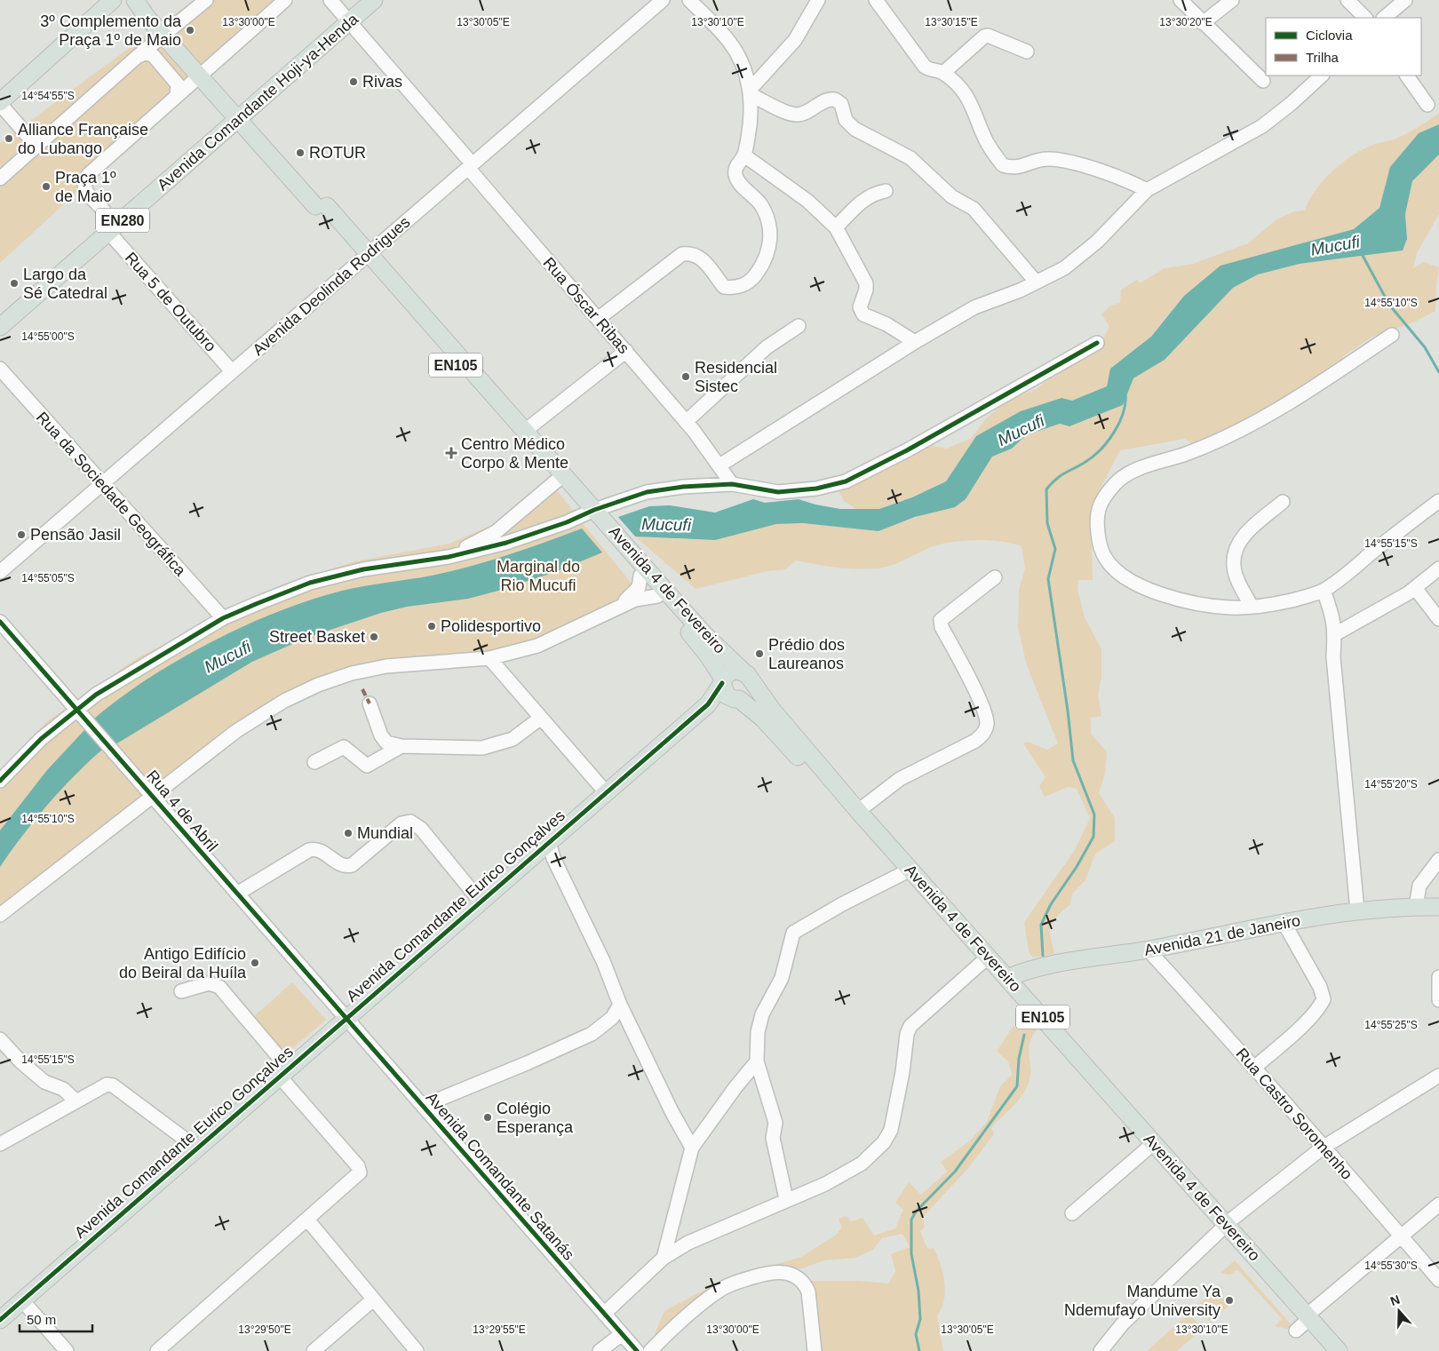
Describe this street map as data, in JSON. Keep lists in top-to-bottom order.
{
  "streets": {
    "main road": [
      "Avenida Comandante Hoji-ya-Henda",
      "EN280",
      "EN105",
      "Avenida 4 de Fevereiro",
      "Avenida Comandante Eurico Gonçalves",
      "Avenida 21 de Janeiro"
    ],
    "street": [
      "Avenida Deolinda Rodrigues",
      "Rua 5 de Outubro",
      "Rua Óscar Ribas",
      "Rua da Sociedade Geográfica",
      "Rua 4 de Abril",
      "Rua Castro Soromenho",
      "Avenida Comandante Satanás"
    ]
  },
  "crossings": [
    ["Avenida Comandante Hoji-ya-Henda", "Rua 5 de Outubro"],
    ["Avenida Comandante Hoji-ya-Henda", "Rua Óscar Ribas"],
    ["Avenida Comandante Hoji-ya-Henda", "Avenida 4 de Fevereiro"],
    ["Avenida Deolinda Rodrigues", "Rua 5 de Outubro"],
    ["Avenida Deolinda Rodrigues", "Rua Óscar Ribas"],
    ["Avenida Deolinda Rodrigues", "Rua da Sociedade Geográfica"],
    ["Avenida Deolinda Rodrigues", "Avenida 4 de Fevereiro"],
    ["Avenida 4 de Fevereiro", "Avenida Comandante Eurico Gonçalves"],
    ["Avenida 4 de Fevereiro", "Avenida 21 de Janeiro"],
    ["Rua 4 de Abril", "Avenida Comandante Eurico Gonçalves"],
    ["Rua 4 de Abril", "Avenida Comandante Satanás"],
    ["Avenida Comandante Eurico Gonçalves", "Avenida Comandante Satanás"],
    ["Avenida 21 de Janeiro", "Rua Castro Soromenho"]
  ],
  "water": ["Mucufi"],
  "parks": ["Marginal do Rio Mucufi"],
  "places": {
    "other": [
      "3º Complemento da Praça 1º de Maio",
      "Rivas",
      "Alliance Française do Lubango",
      "ROTUR",
      "Praça 1º de Maio",
      "Largo da Sé Catedral",
      "Residencial Sistec",
      "Pensão Jasil",
      "Polidesportivo",
      "Street Basket",
      "Prédio dos Laureanos",
      "Mundial",
      "Antigo Edifício do Beiral da Huíla",
      "Colégio Esperança",
      "Mandume Ya Ndemufayo University"
    ],
    "health": ["Centro Médico Corpo & Mente"]
  },
  "legend": ["Ciclovia", "Trilha"],
  "scale_bar": "50 m",
  "north": "top",
  "coordinates": [
    "13°30'00\"E",
    "13°30'05\"E",
    "13°30'10\"E",
    "13°30'15\"E",
    "13°30'20\"E",
    "14°54'55\"S",
    "14°55'10\"S",
    "14°55'00\"S",
    "14°55'15\"S",
    "14°55'05\"S",
    "14°55'20\"S",
    "14°55'25\"S",
    "14°55'30\"S",
    "13°29'50\"E",
    "13°29'55\"E"
  ]
}
